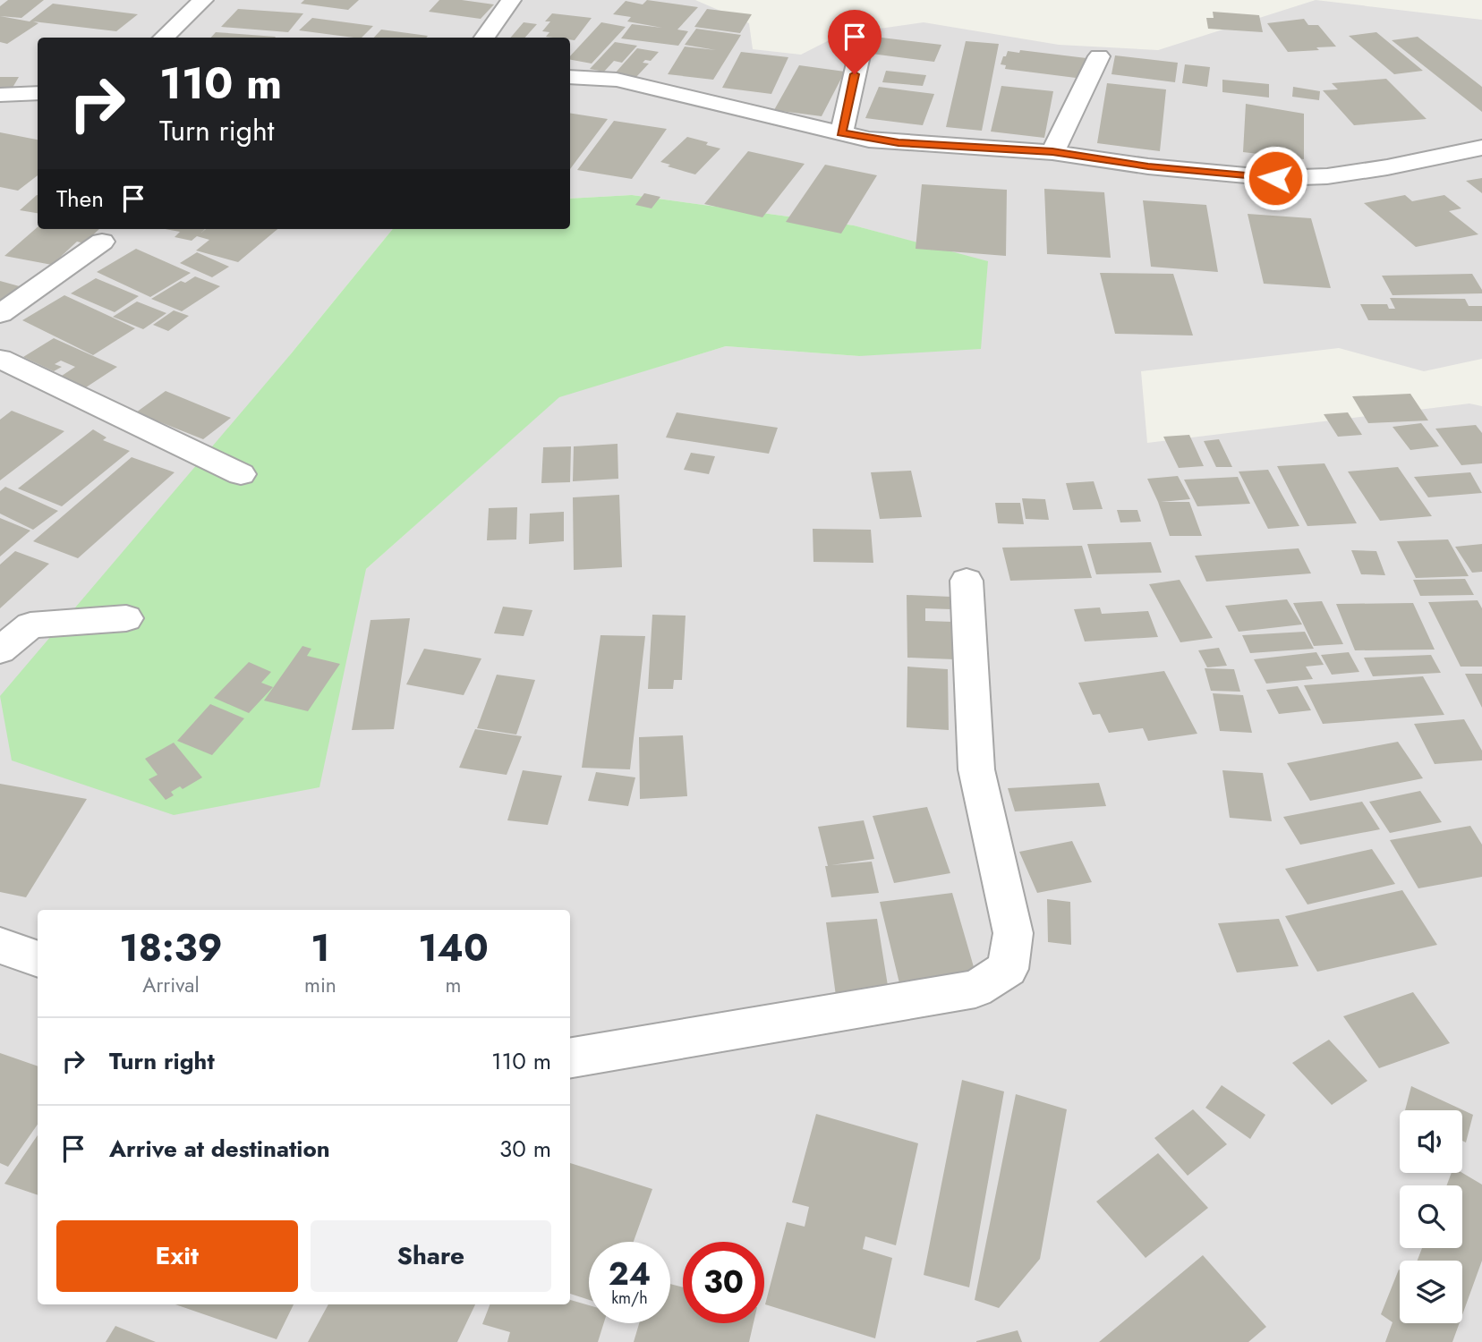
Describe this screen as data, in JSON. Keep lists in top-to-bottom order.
{
  "page": {
    "turn": ["110 m", "Turn right"],
    "then": "Then",
    "eta": [
      "18:39",
      "Arrival",
      "1",
      "min",
      "140",
      "m"
    ],
    "list": [
      {
        "name": "Turn right",
        "value": "110 m"
      },
      {
        "name": "Arrive at destination",
        "value": "30 m"
      }
    ],
    "buttons": ["Exit", "Share"],
    "speed": "24 km/h",
    "limit": "30"
  }
}
